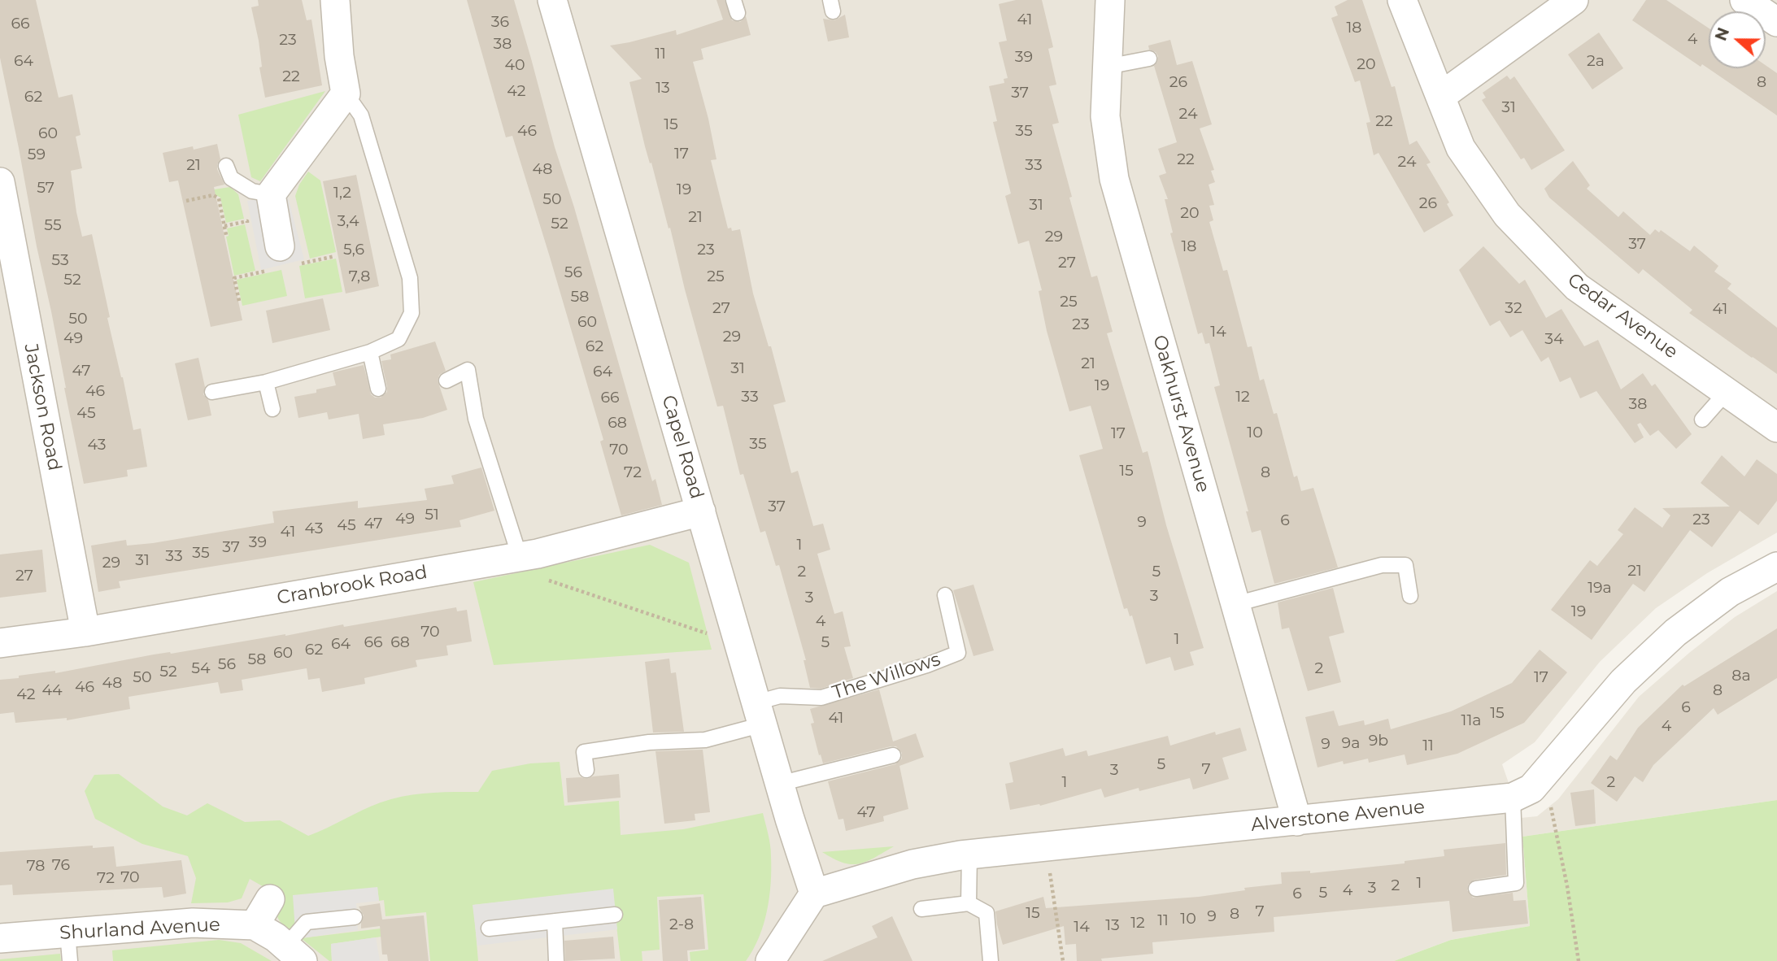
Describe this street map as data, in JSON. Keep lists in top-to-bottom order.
{
  "streets": {
    "street": [
      "Cedar Avenue",
      "Jackson Road",
      "Oakhurst Avenue",
      "Capel Road",
      "Cranbrook Road",
      "Alverstone Avenue",
      "Shurland Avenue"
    ],
    "lane": ["The Willows"]
  },
  "crossings": [
    ["Jackson Road", "Cranbrook Road"],
    ["Oakhurst Avenue", "Alverstone Avenue"],
    ["Capel Road", "Cranbrook Road"],
    ["Capel Road", "The Willows"],
    ["Capel Road", "Alverstone Avenue"]
  ],
  "house_numbers": [
    "41",
    "36",
    "66",
    "18",
    "4",
    "23",
    "38",
    "11",
    "39",
    "64",
    "2a",
    "20",
    "40",
    "22",
    "26",
    "8",
    "13",
    "42",
    "37",
    "62",
    "31",
    "24",
    "22",
    "15",
    "46",
    "35",
    "60",
    "17",
    "59",
    "22",
    "24",
    "21",
    "33",
    "48",
    "57",
    "19",
    "1,2",
    "50",
    "26",
    "31",
    "20",
    "21",
    "3,4",
    "52",
    "55",
    "29",
    "37",
    "18",
    "5,6",
    "23",
    "53",
    "27",
    "56",
    "7,8",
    "25",
    "52",
    "58",
    "25",
    "27",
    "32",
    "41",
    "50",
    "60",
    "23",
    "14",
    "29",
    "49",
    "34",
    "62",
    "21",
    "31",
    "47",
    "64",
    "19",
    "46",
    "33",
    "12",
    "66",
    "38",
    "45",
    "68",
    "10",
    "17",
    "35",
    "43",
    "70",
    "15",
    "72",
    "8",
    "37",
    "51",
    "49",
    "23",
    "6",
    "9",
    "47",
    "45",
    "43",
    "41",
    "39",
    "1",
    "37",
    "35",
    "33",
    "31",
    "29",
    "21",
    "2",
    "5",
    "27",
    "19a",
    "3",
    "3",
    "19",
    "4",
    "70",
    "1",
    "66",
    "68",
    "5",
    "64",
    "62",
    "60",
    "58",
    "56",
    "54",
    "2",
    "52",
    "8a",
    "50",
    "17",
    "48",
    "46",
    "44",
    "8",
    "42",
    "6",
    "15",
    "41",
    "11a",
    "4",
    "9b",
    "9a",
    "9",
    "11",
    "5",
    "7",
    "3",
    "1",
    "2",
    "47",
    "76",
    "78",
    "70",
    "72",
    "1",
    "2",
    "3",
    "4",
    "5",
    "6",
    "7",
    "15",
    "8",
    "9",
    "10",
    "11",
    "12",
    "2-8",
    "13",
    "14"
  ],
  "north": "left"
}
